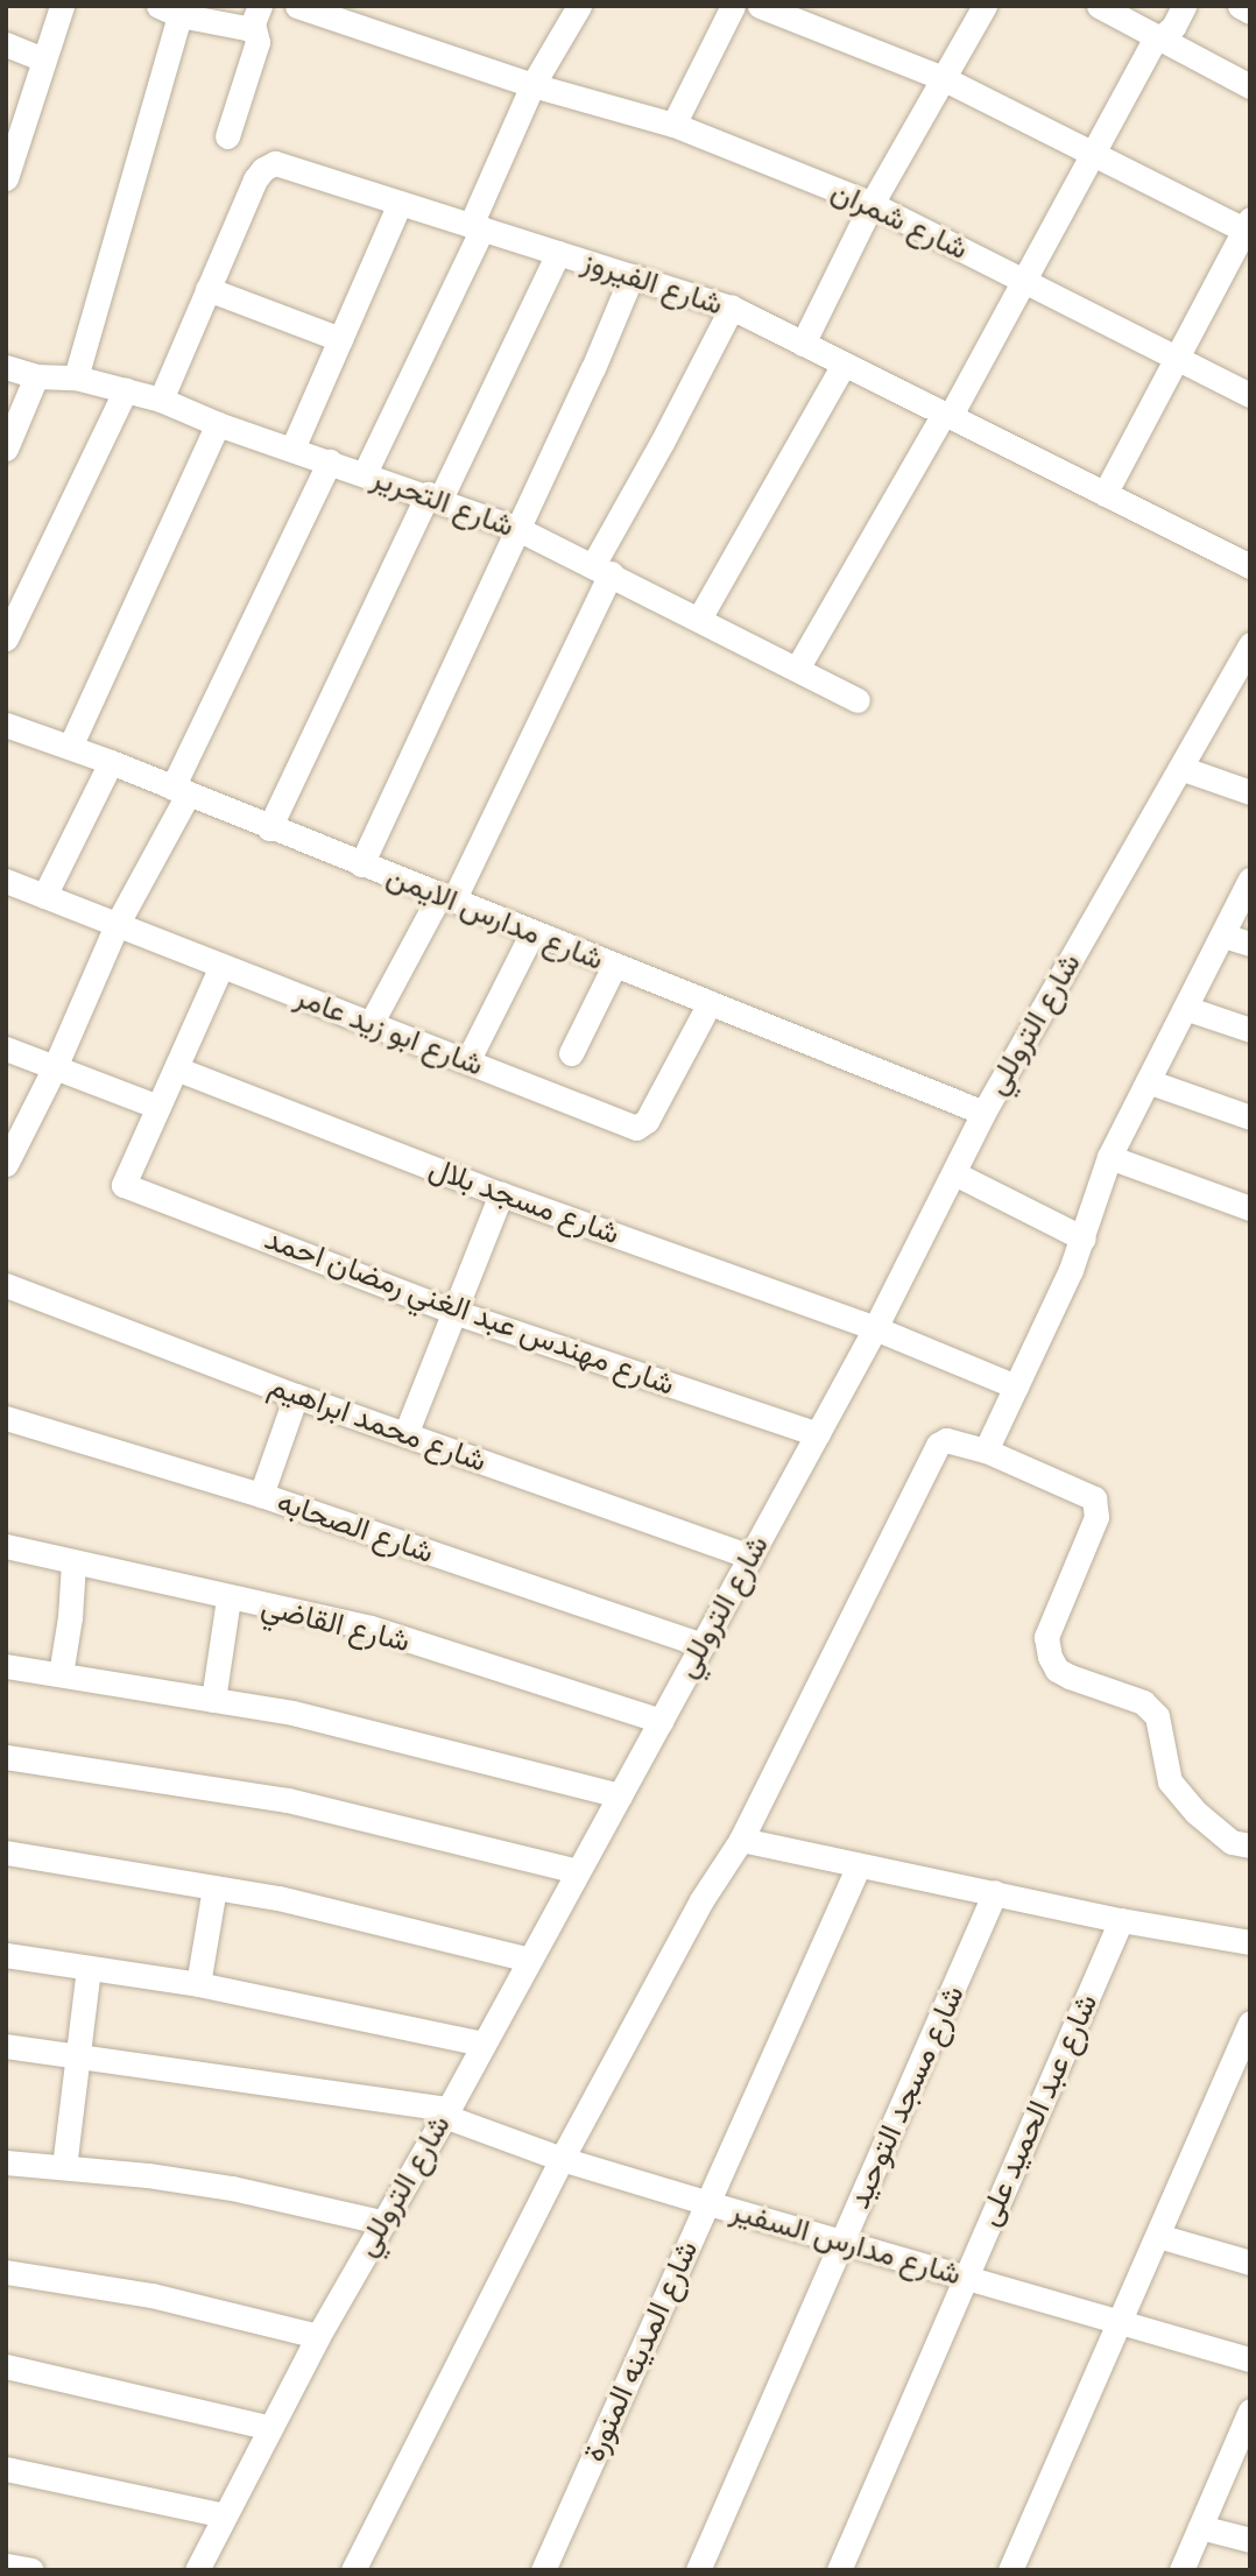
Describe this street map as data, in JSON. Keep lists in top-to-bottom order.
{
  "streets": {
    "street": [
      "شارع شمران",
      "شارع الفيروز",
      "شارع التحرير",
      "شارع مدارس الايمن",
      "شارع التروللي",
      "شارع ابو زيد عامر",
      "شارع مسجد بلال",
      "شارع مهندس عبد الغني رمضان احمد",
      "شارع محمد ابراهيم",
      "شارع الصحابه",
      "شارع القاضي",
      "شارع مسجد التوحيد",
      "شارع عبد الحميد على",
      "شارع مدارس السفير",
      "شارع المدينه المنورة"
    ]
  },
  "crossings": [
    ["شارع الفيروز", "شارع التحرير"],
    ["شارع مدارس الايمن", "شارع التروللي"],
    ["شارع مدارس الايمن", "شارع ابو زيد عامر"],
    ["شارع التروللي", "شارع مسجد بلال"],
    ["شارع التروللي", "شارع مهندس عبد الغني رمضان احمد"],
    ["شارع التروللي", "شارع محمد ابراهيم"],
    ["شارع التروللي", "شارع الصحابه"],
    ["شارع التروللي", "شارع القاضي"],
    ["شارع التروللي", "شارع مدارس السفير"],
    ["شارع مسجد التوحيد", "شارع مدارس السفير"],
    ["شارع عبد الحميد على", "شارع مدارس السفير"],
    ["شارع مدارس السفير", "شارع المدينه المنورة"]
  ]
}
